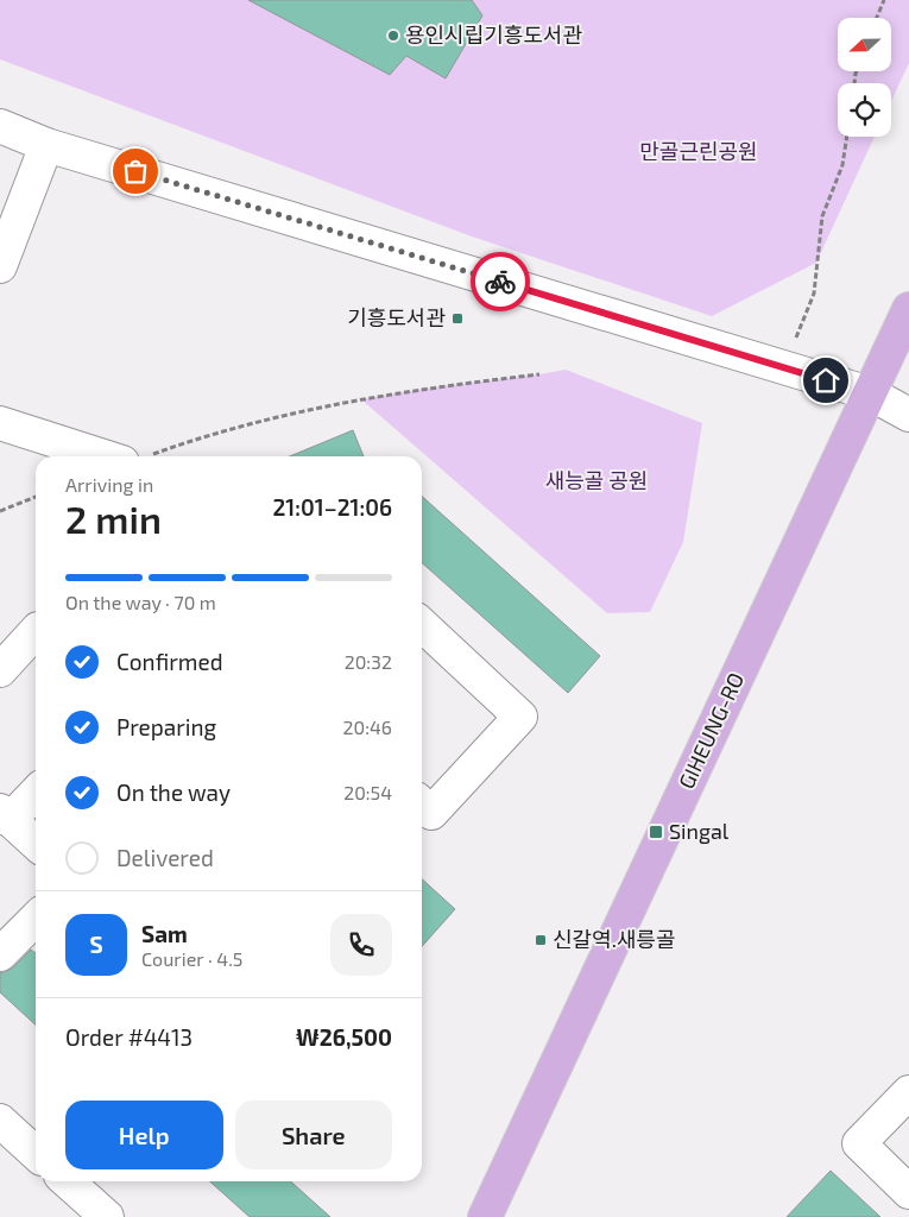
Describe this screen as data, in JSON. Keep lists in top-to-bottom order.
{
  "streets": {
    "main road": ["GIHEUNG-RO"]
  },
  "parks": ["만골근린공원", "새능골 공원"],
  "places": {
    "other": ["용인시립기흥도서관"],
    "transit": ["기흥도서관", "Singal", "신갈역.새릉골"]
  },
  "north": "left",
  "page": {
    "heading": ["2 min", "Arriving in", "21:01–21:06"],
    "panel": [
      "Sam",
      "Courier · 4.5",
      "Order #4413",
      "₩26,500"
    ],
    "bar": "On the way · 70 m",
    "list": [
      ["Confirmed", "20:32"],
      ["Preparing", "20:46"],
      ["On the way", "20:54"],
      "Delivered"
    ],
    "round": "S",
    "buttons": ["Help", "Share"]
  }
}
